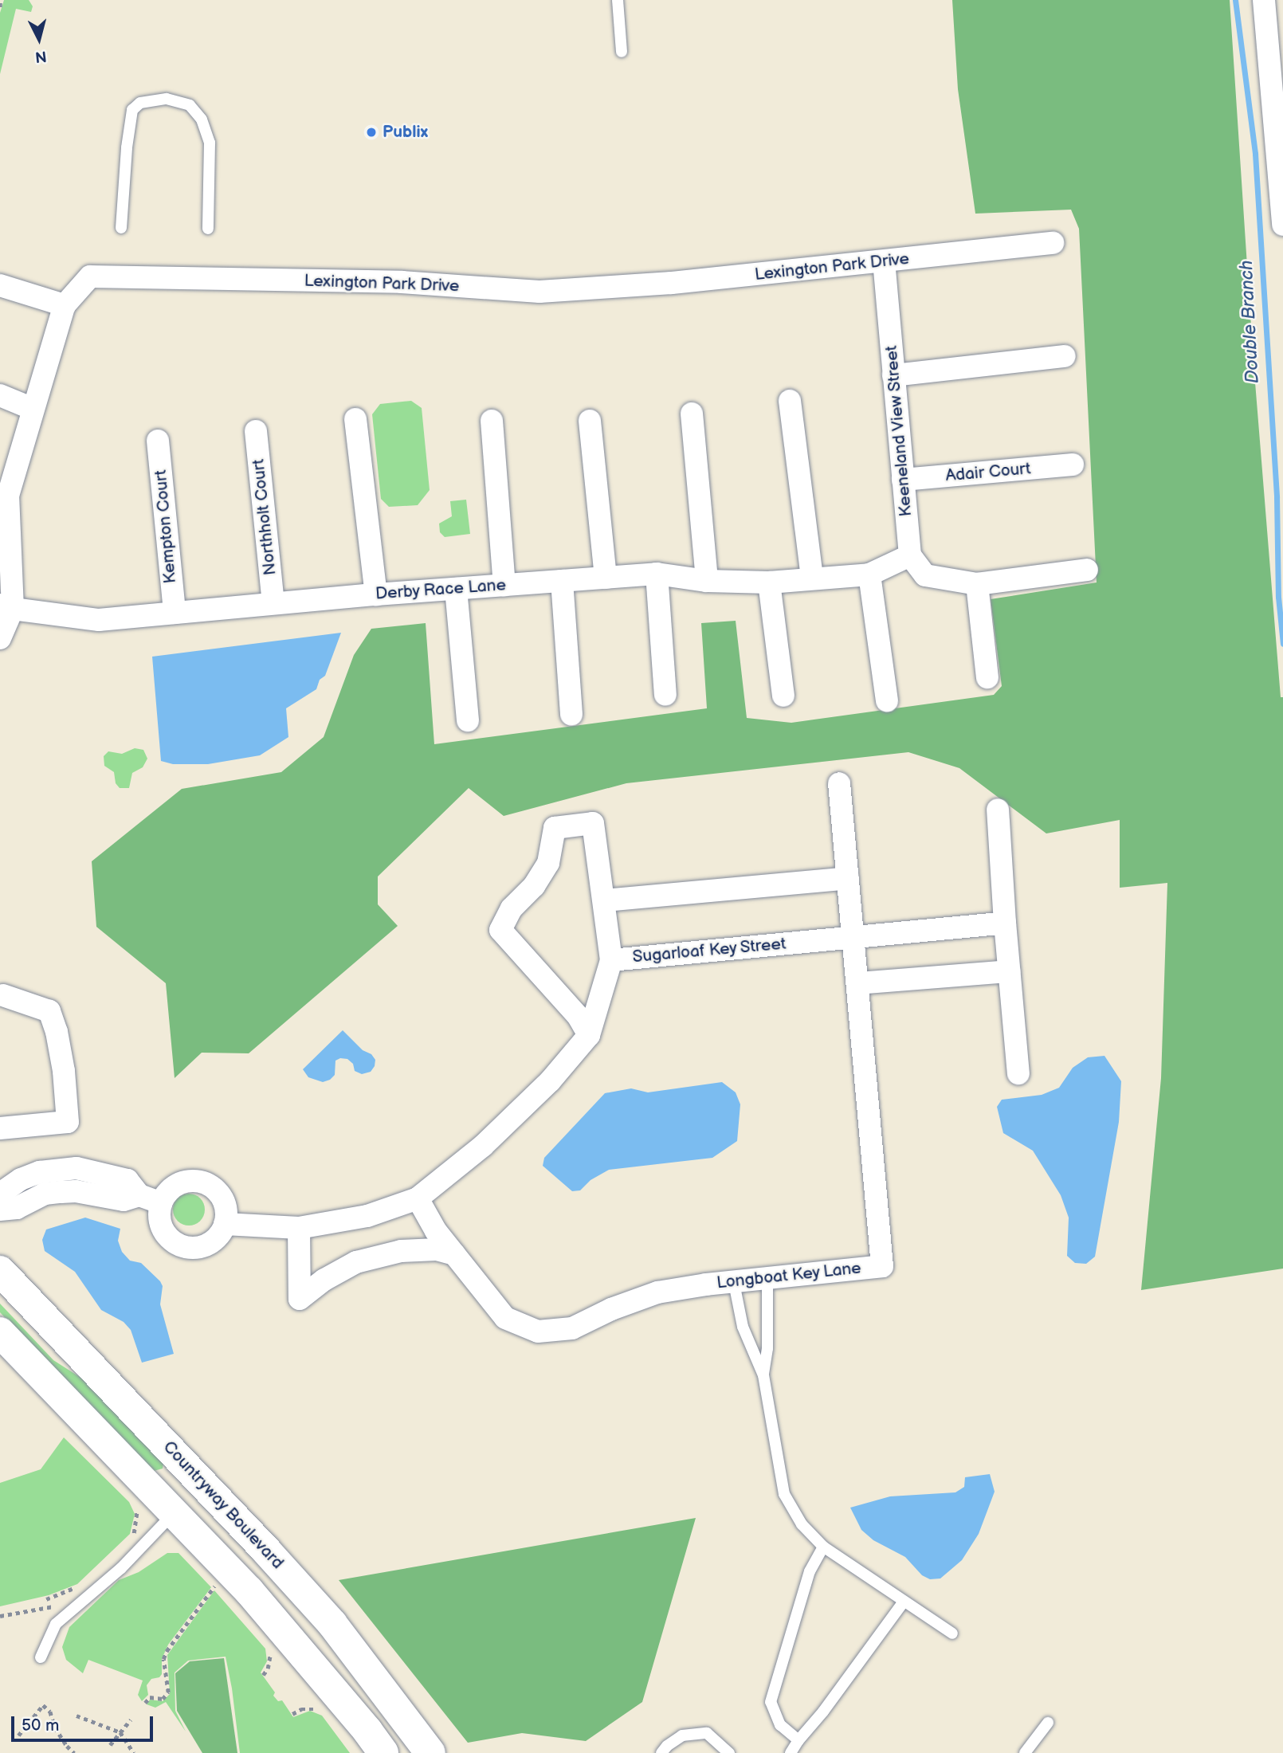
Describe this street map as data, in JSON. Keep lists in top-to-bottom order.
{
  "streets": {
    "street": [
      "Lexington Park Drive",
      "Keeneland View Street",
      "Adair Court",
      "Northholt Court",
      "Kempton Court",
      "Derby Race Lane",
      "Sugarloaf Key Street",
      "Longboat Key Lane",
      "Countryway Boulevard"
    ]
  },
  "crossings": [
    ["Lexington Park Drive", "Keeneland View Street"],
    ["Lexington Park Drive", "Derby Race Lane"],
    ["Keeneland View Street", "Adair Court"],
    ["Northholt Court", "Derby Race Lane"],
    ["Kempton Court", "Derby Race Lane"],
    ["Sugarloaf Key Street", "Longboat Key Lane"]
  ],
  "water": ["Double Branch"],
  "places": ["Publix"],
  "scale_bar": "50 m",
  "north": "bottom"
}
